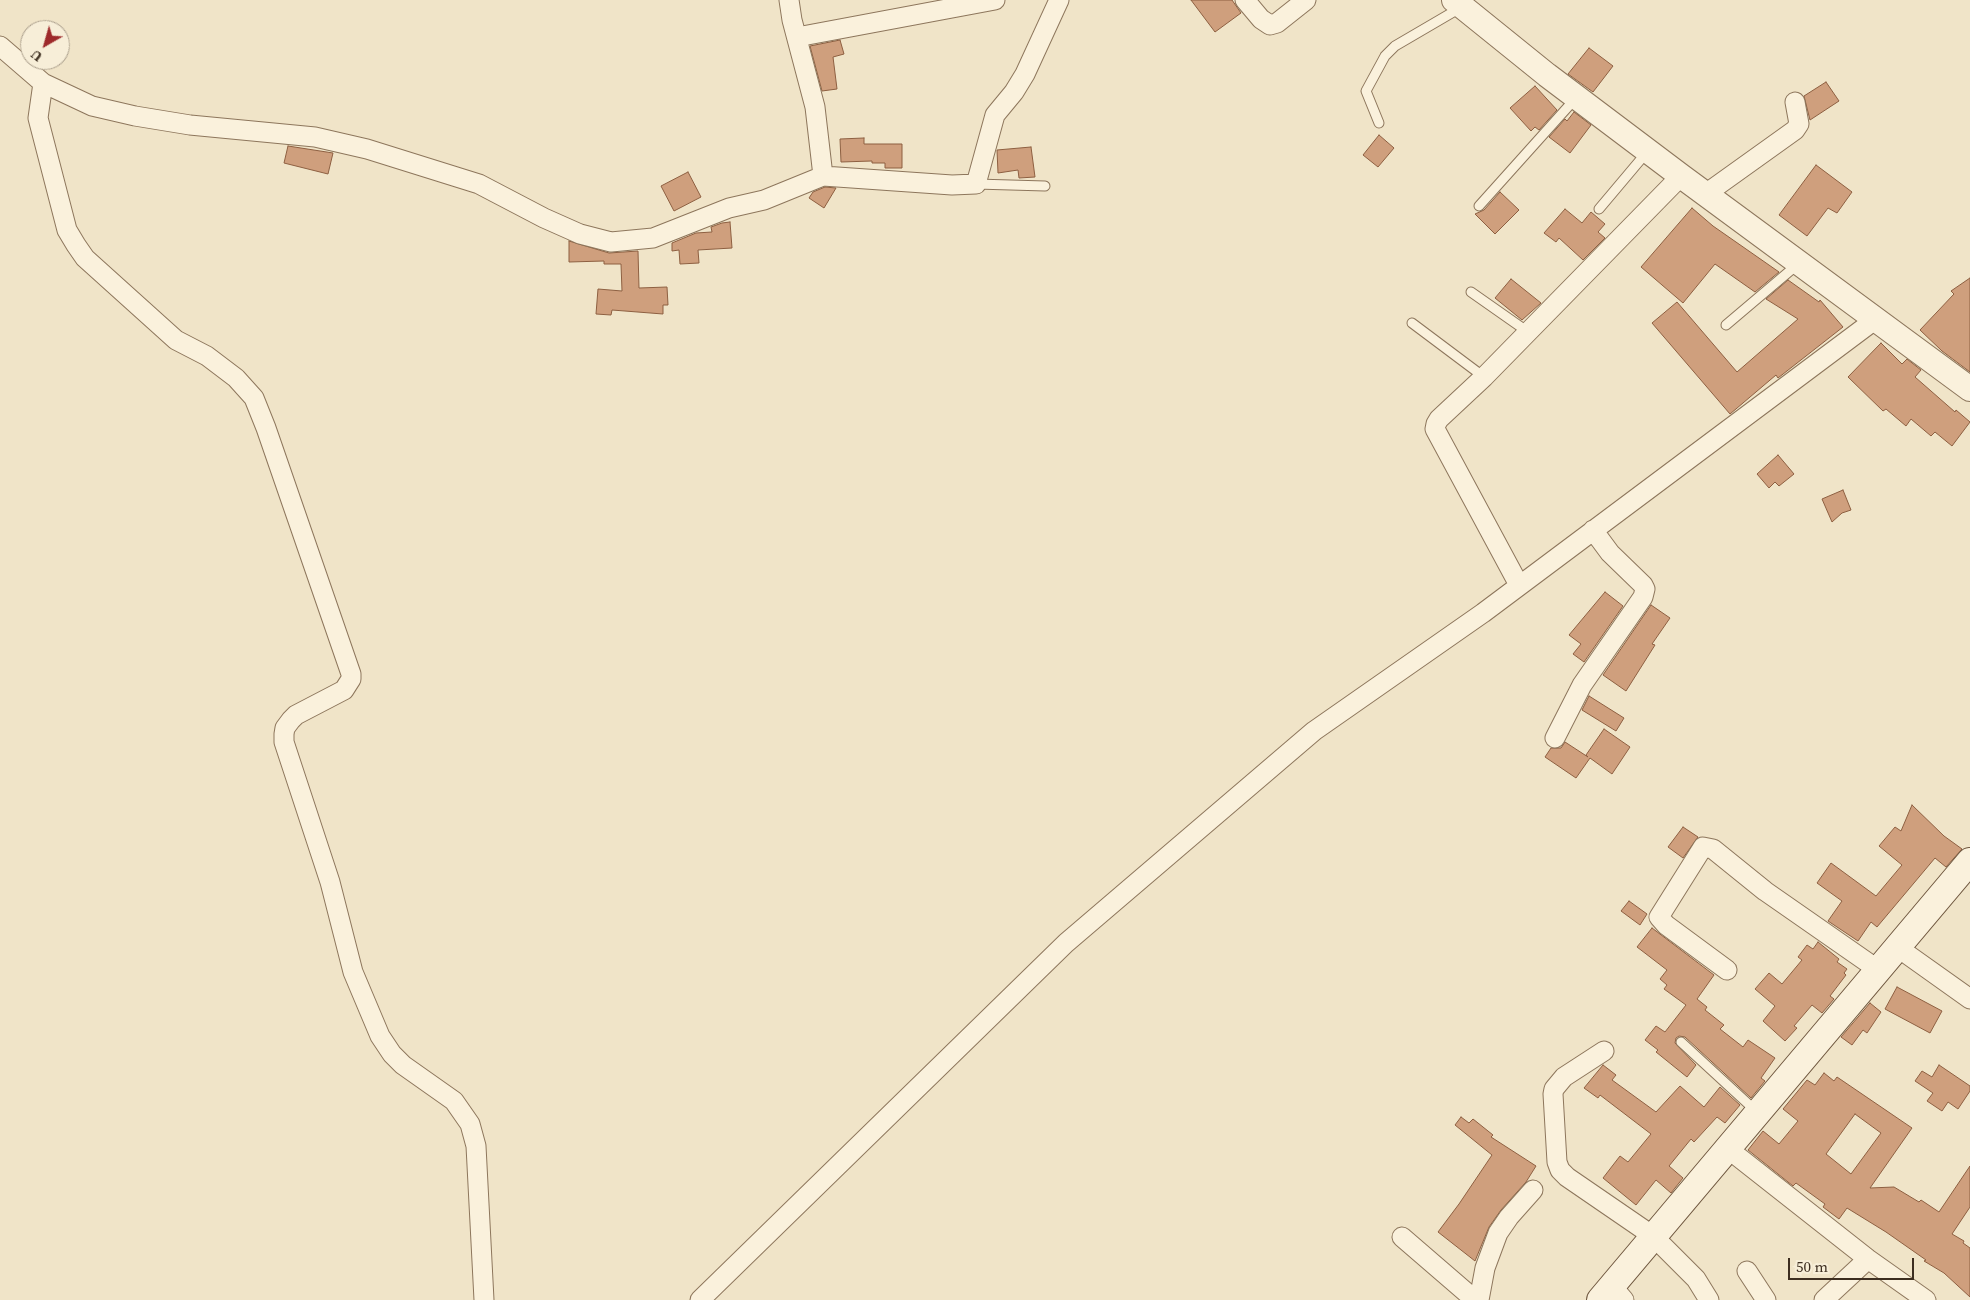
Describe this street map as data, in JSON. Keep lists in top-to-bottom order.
{
  "scale_bar": "50 m",
  "north": "bottom left"
}
